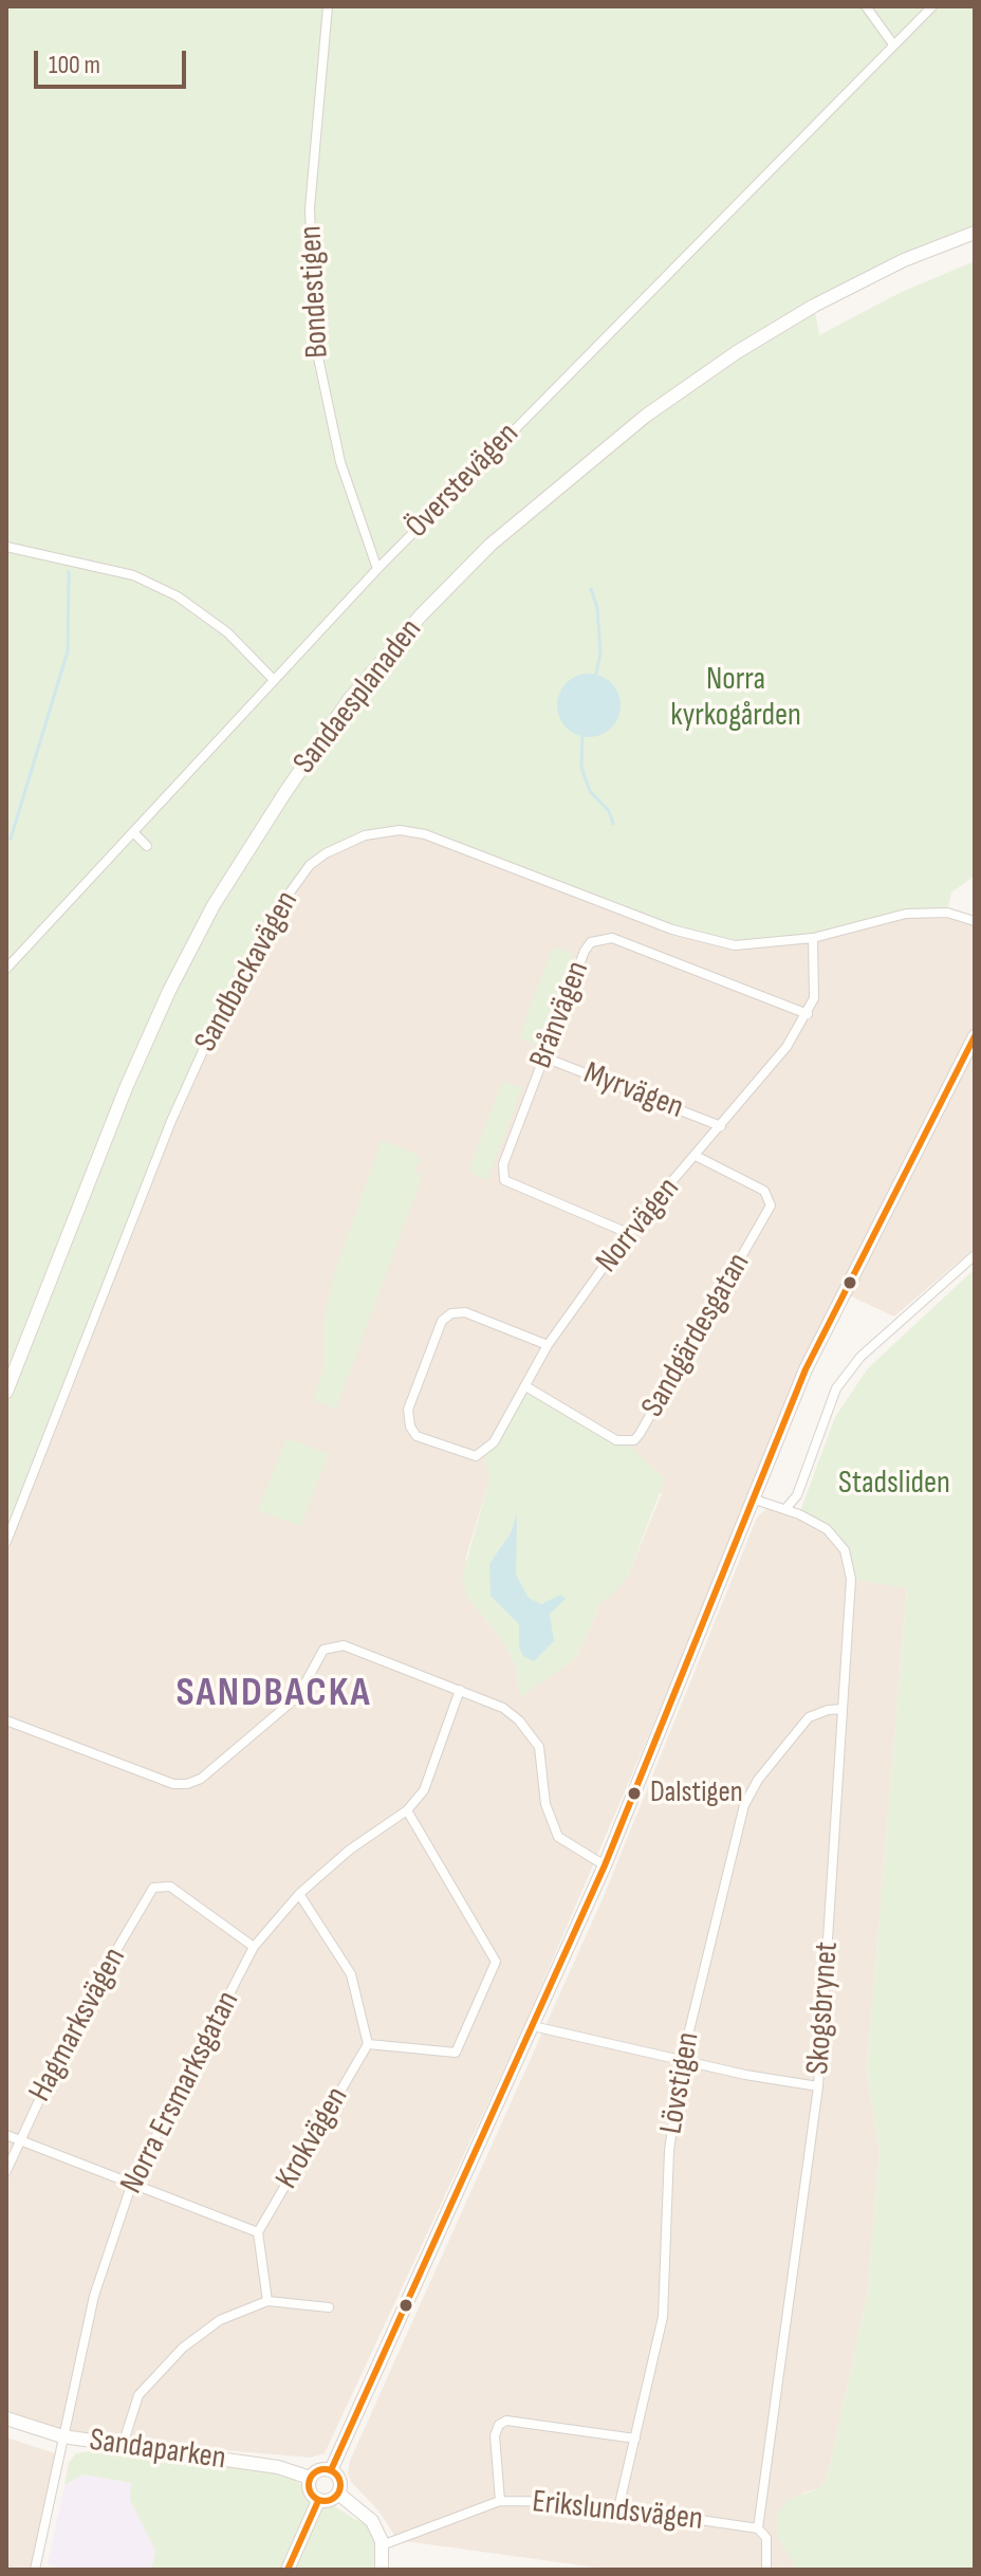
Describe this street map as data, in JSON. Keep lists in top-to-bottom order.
{
  "streets": {
    "street": [
      "Bondestigen",
      "Överstevägen",
      "Sandaesplanaden",
      "Sandbackavägen",
      "Brånvägen",
      "Myrvägen",
      "Norrvägen",
      "Sandgärdesgatan",
      "Skogsbrynet",
      "Hagmarksvägen",
      "Lövstigen",
      "Norra Ersmarksgatan",
      "Krokvägen",
      "Sandaparken",
      "Erikslundsvägen"
    ]
  },
  "crossings": [
    ["Bondestigen", "Överstevägen"],
    ["Sandbackavägen", "Norrvägen"],
    ["Brånvägen", "Myrvägen"],
    ["Brånvägen", "Norrvägen"],
    ["Myrvägen", "Norrvägen"],
    ["Norrvägen", "Sandgärdesgatan"],
    ["Skogsbrynet", "Lövstigen"],
    ["Skogsbrynet", "Erikslundsvägen"],
    ["Hagmarksvägen", "Norra Ersmarksgatan"],
    ["Lövstigen", "Erikslundsvägen"],
    ["Norra Ersmarksgatan", "Sandaparken"]
  ],
  "districts": ["SANDBACKA"],
  "parks": ["Norra kyrkogården", "Stadsliden"],
  "places": ["Dalstigen"],
  "scale_bar": "100 m"
}
